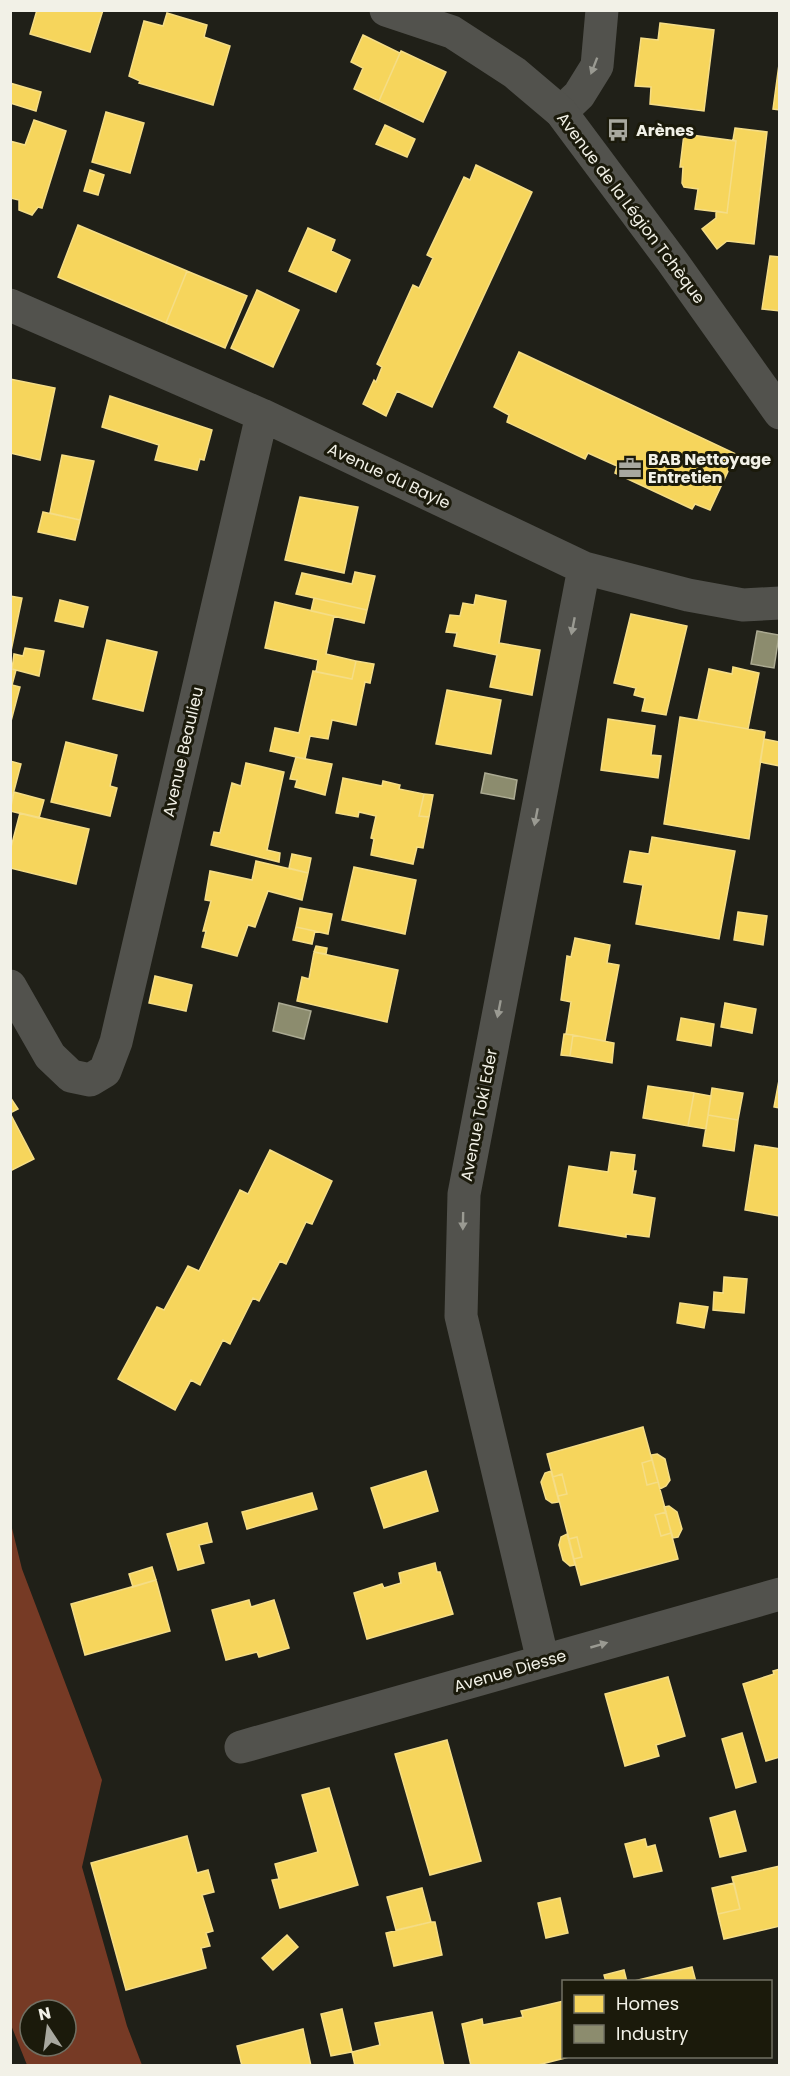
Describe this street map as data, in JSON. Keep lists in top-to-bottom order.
{
  "streets": {
    "street": [
      "Avenue de la Légion Tchèque",
      "Avenue du Bayle",
      "Avenue Beaulieu",
      "Avenue Toki Eder",
      "Avenue Diesse"
    ]
  },
  "crossings": [
    ["Avenue du Bayle", "Avenue Beaulieu"],
    ["Avenue du Bayle", "Avenue Toki Eder"],
    ["Avenue Toki Eder", "Avenue Diesse"]
  ],
  "one_way": ["Avenue Toki Eder", "Avenue Diesse"],
  "places": {
    "bus stop": ["Arènes"],
    "office": ["BAB Nettoyage Entretien"]
  },
  "legend": ["Homes", "Industry"],
  "north": "top"
}
